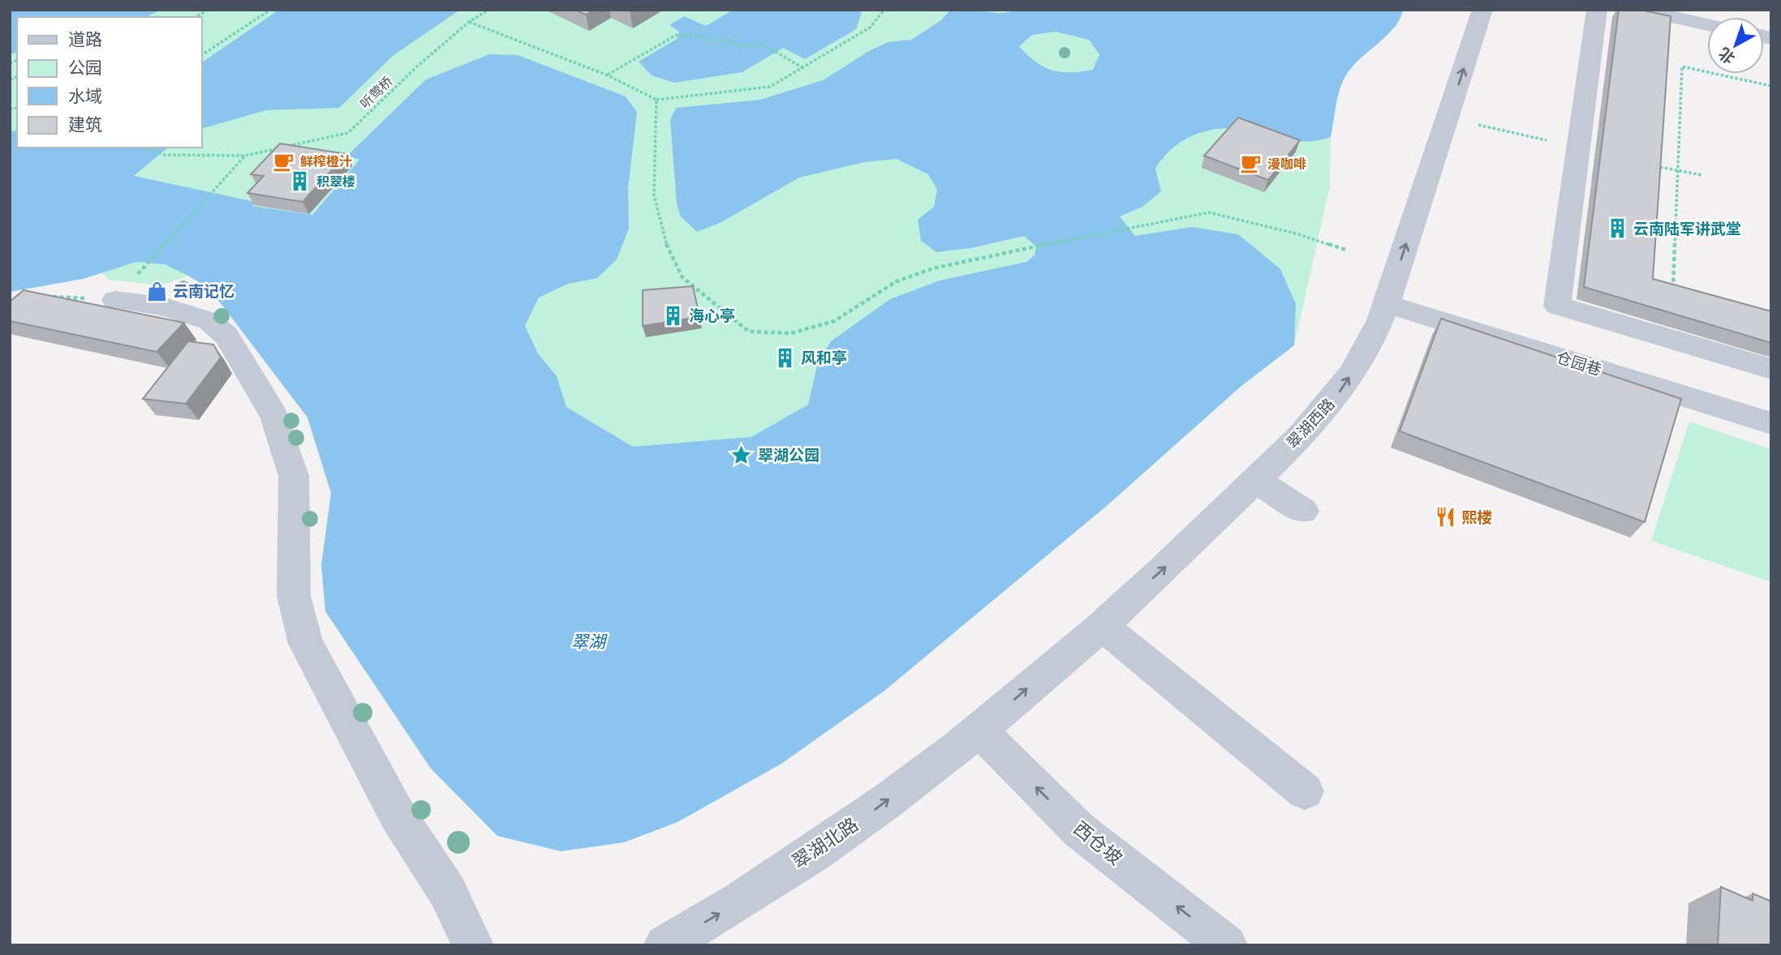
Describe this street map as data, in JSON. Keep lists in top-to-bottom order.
{
  "streets": {
    "street": [
      "仓园巷",
      "翠湖西路",
      "翠湖北路",
      "西仓坡"
    ],
    "path": ["听莺桥"]
  },
  "crossings": [
    ["仓园巷", "翠湖西路"],
    ["翠湖西路", "翠湖北路"],
    ["翠湖西路", "西仓坡"],
    ["翠湖北路", "西仓坡"]
  ],
  "one_way": ["翠湖西路", "翠湖北路"],
  "water": ["翠湖"],
  "places": {
    "cafe": ["鲜榨橙汁", "漫咖啡"],
    "building": [
      "积翠楼",
      "云南陆军讲武堂",
      "海心亭",
      "风和亭"
    ],
    "shop": ["云南记忆"],
    "place": ["翠湖公园"],
    "restaurant": ["熙楼"]
  },
  "legend": [
    "道路",
    "公园",
    "水域",
    "建筑"
  ],
  "north": "bottom left"
}
